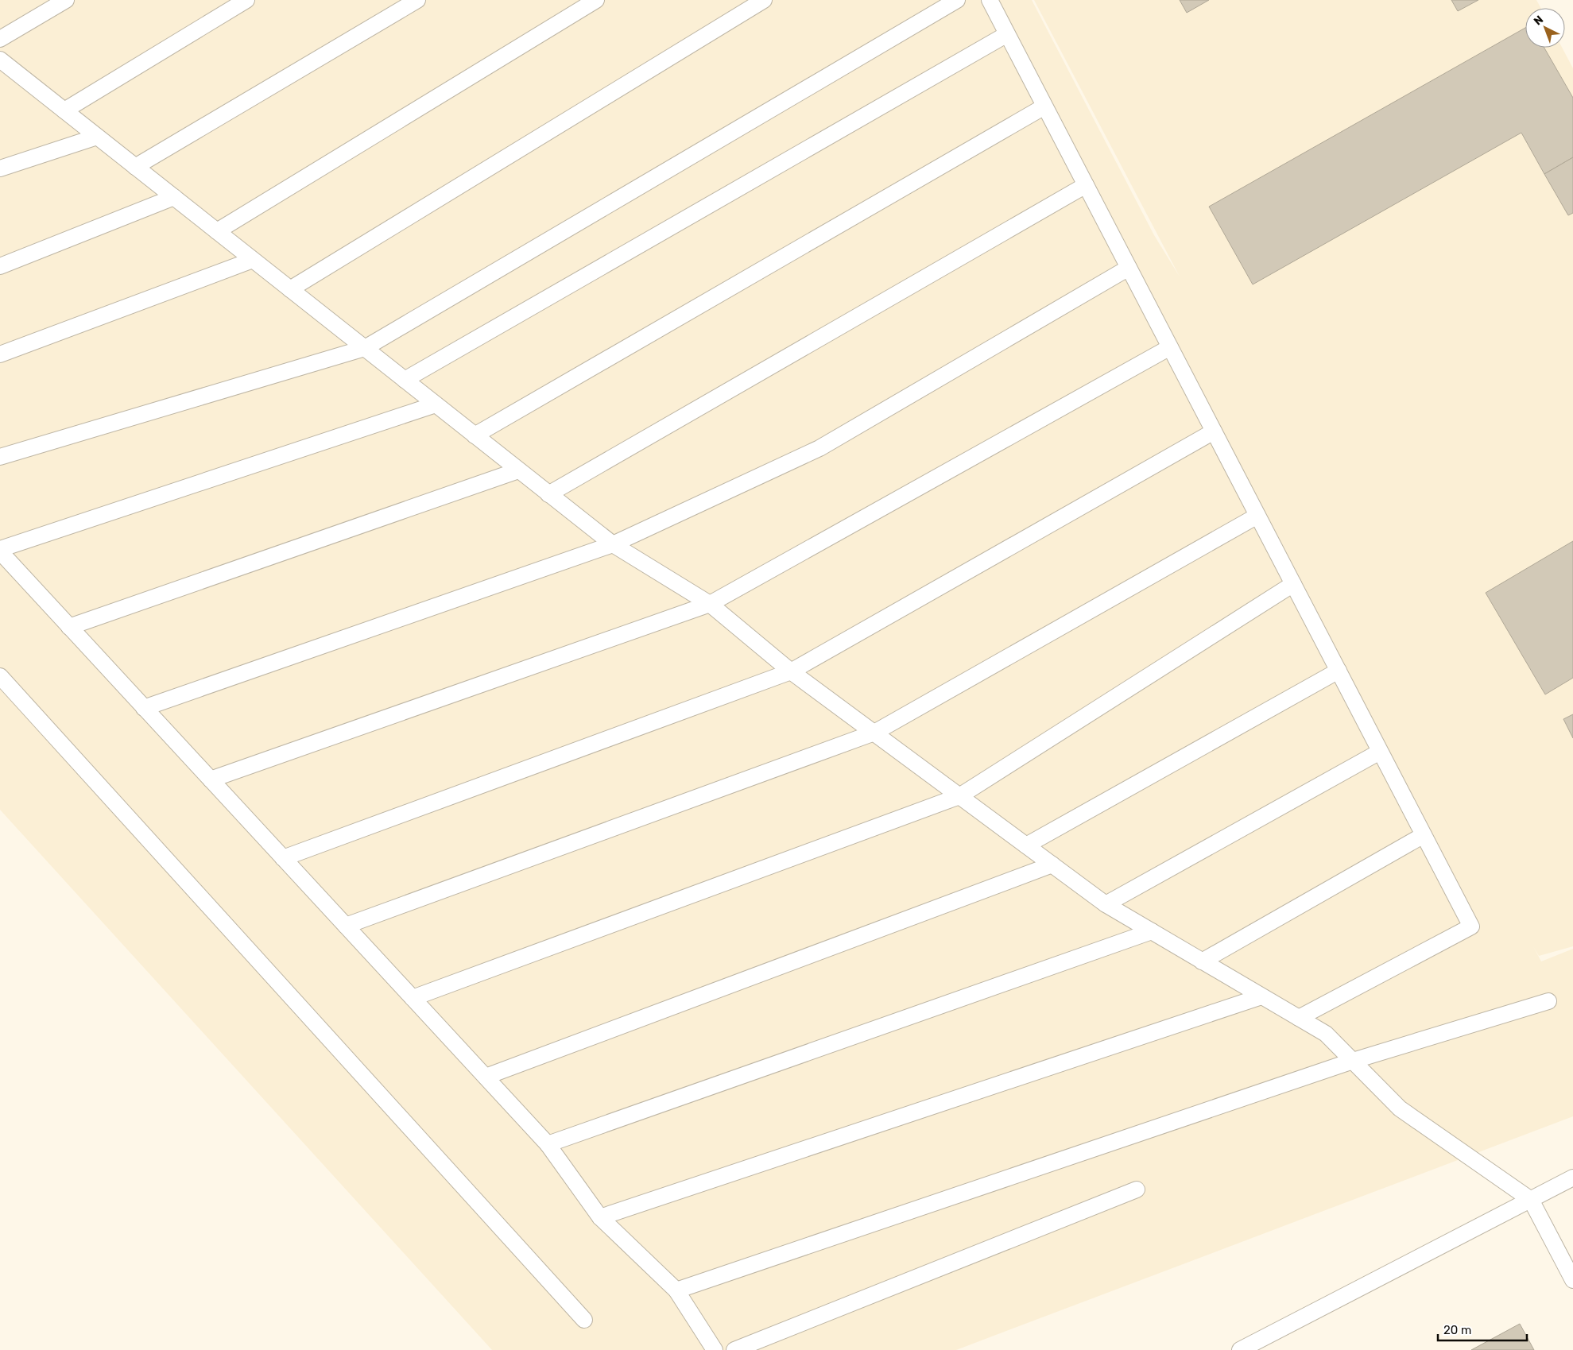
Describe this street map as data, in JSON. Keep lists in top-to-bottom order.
{
  "scale_bar": "20 m",
  "north": "top left"
}
